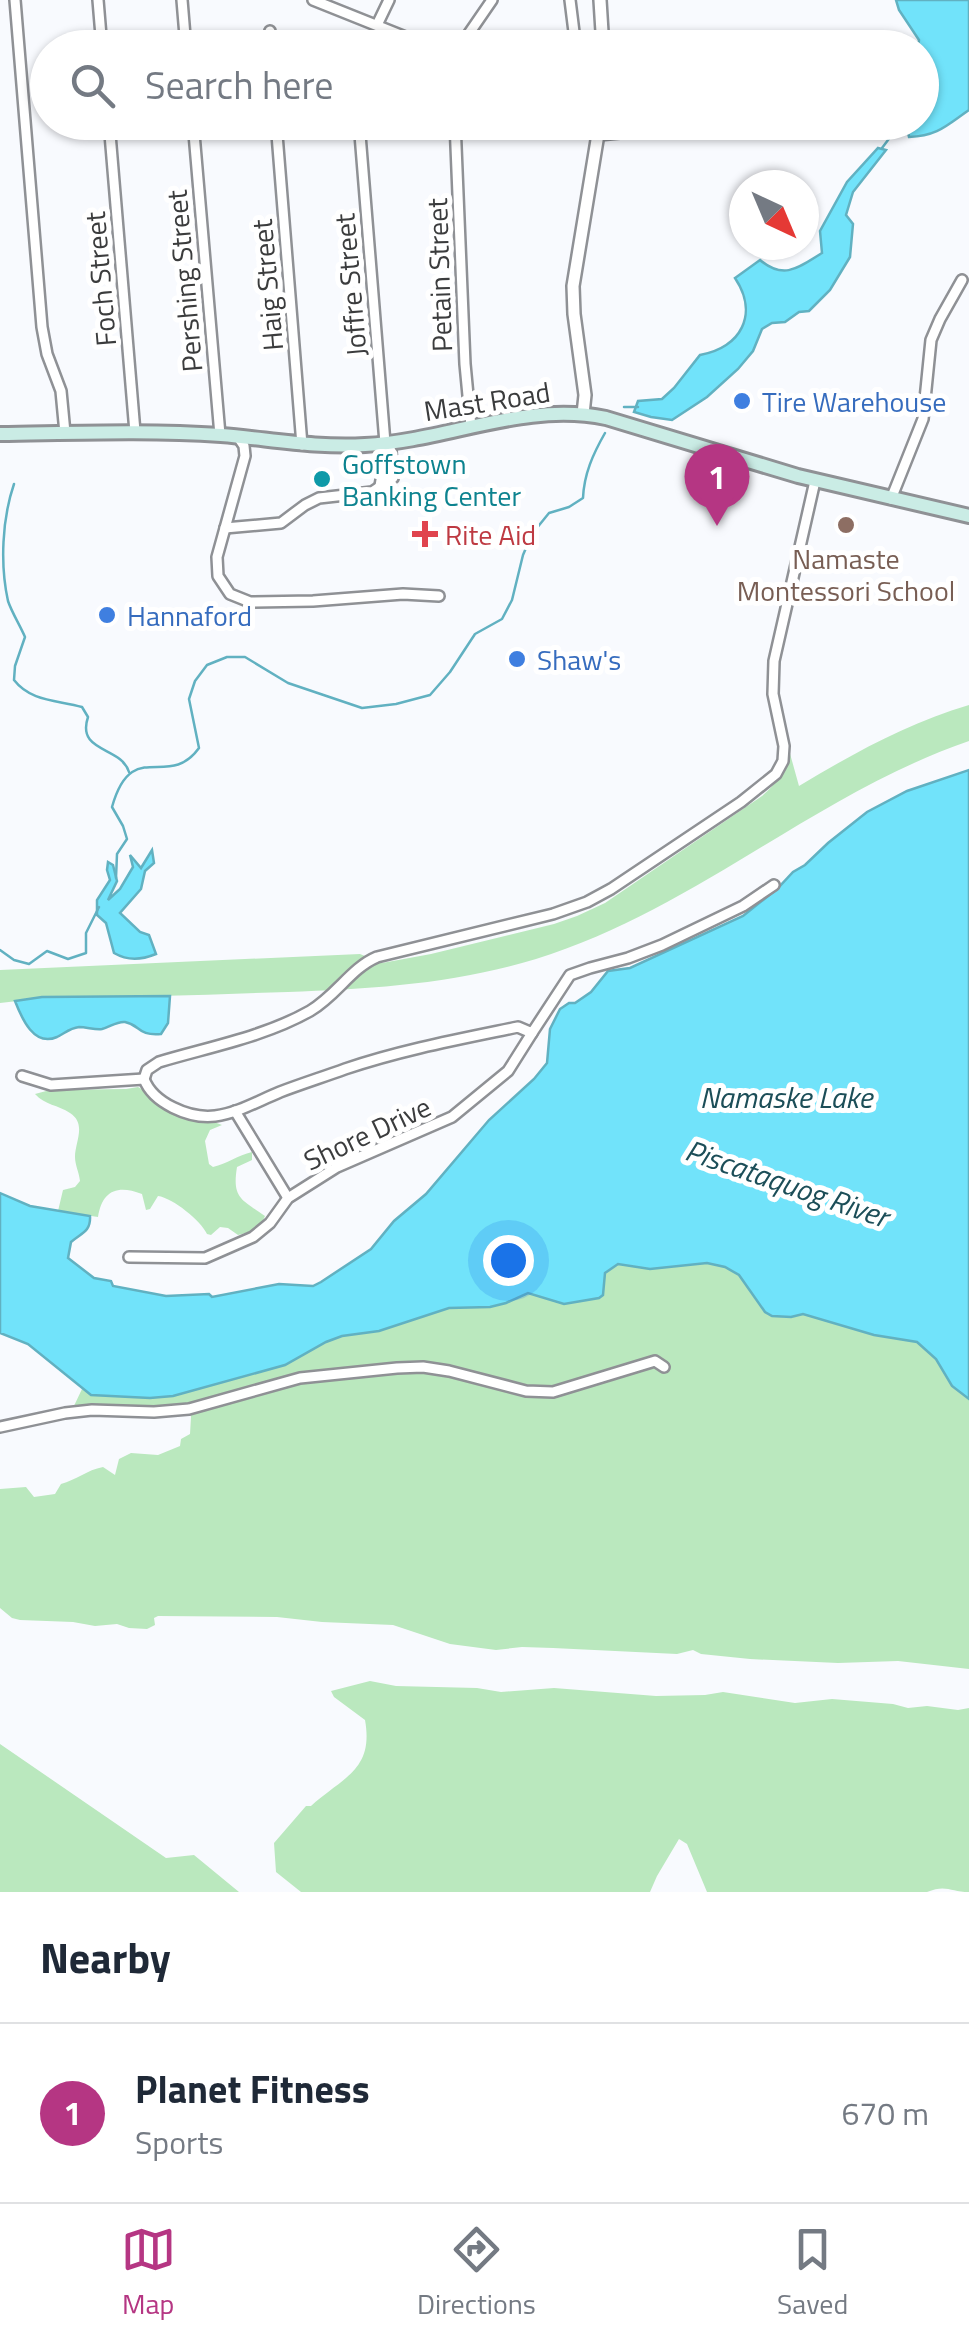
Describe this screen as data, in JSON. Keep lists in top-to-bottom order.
{
  "streets": {
    "main road": ["Mast Road"],
    "street": [
      "Petain Street",
      "Foch Street",
      "Pershing Street",
      "Haig Street",
      "Joffre Street",
      "Shore Drive"
    ]
  },
  "crossings": [
    ["Petain Street", "Mast Road"],
    ["Foch Street", "Mast Road"],
    ["Pershing Street", "Mast Road"],
    ["Haig Street", "Mast Road"],
    ["Joffre Street", "Mast Road"]
  ],
  "water": ["Namaske Lake", "Piscataquog River"],
  "places": {
    "other": [
      "Tire Warehouse",
      "Goffstown Banking Center",
      "Namaste Montessori School",
      "Hannaford",
      "Shaw's"
    ],
    "health": ["Rite Aid"]
  },
  "north": "bottom right",
  "page": {
    "search": "Search here",
    "pins": "1",
    "heading": "Nearby",
    "list": [
      {
        "mark": "1",
        "name": "Planet Fitness",
        "note": "Sports",
        "value": "670 m"
      }
    ],
    "nav": ["Map", "Directions", "Saved"]
  }
}
